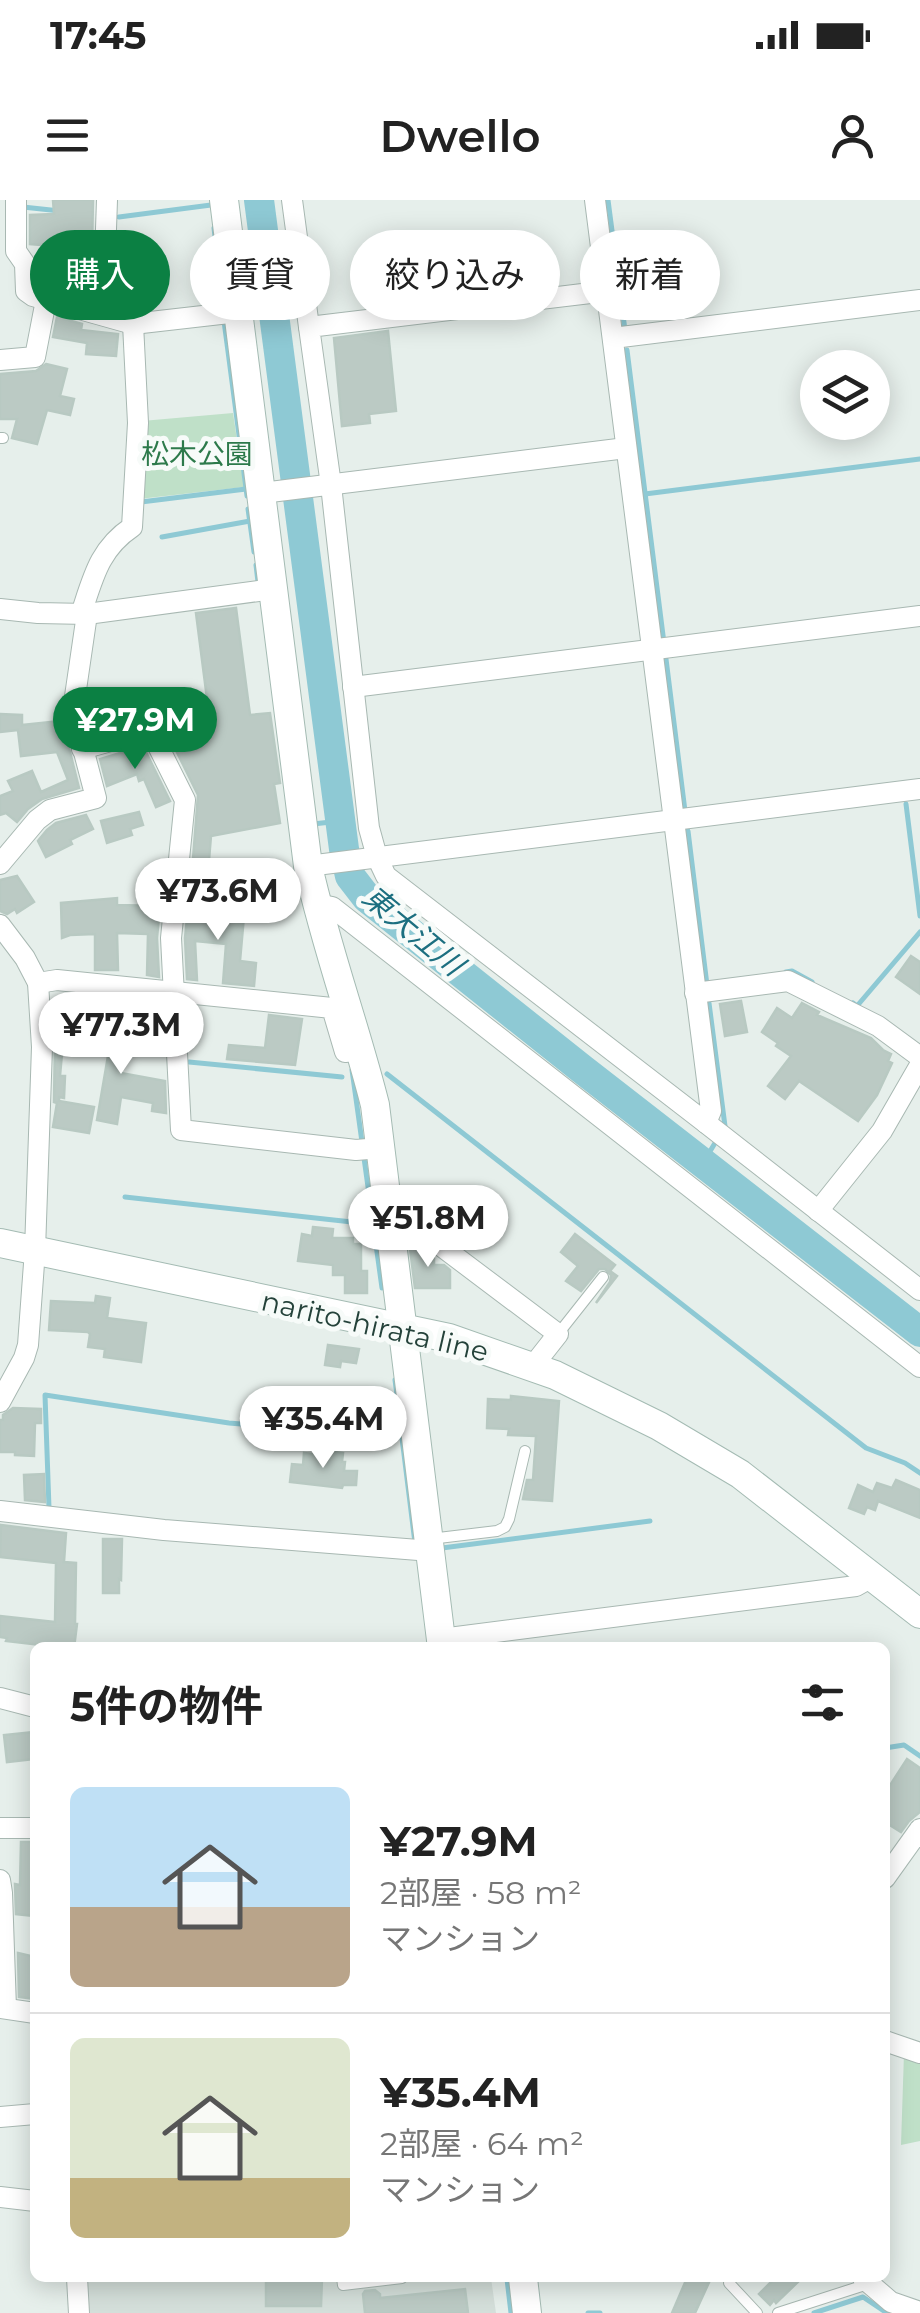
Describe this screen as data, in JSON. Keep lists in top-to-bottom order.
{
  "streets": {
    "street": ["narito-hirata line"]
  },
  "water": ["東大江川"],
  "parks": ["松木公園"],
  "page": {
    "status": "17:45",
    "header": "Dwello",
    "chip": [
      "購入",
      "賃貸",
      "絞り込み",
      "新着"
    ],
    "price": [
      "¥27.9M",
      "¥73.6M",
      "¥77.3M",
      "¥51.8M",
      "¥35.4M"
    ],
    "heading": "5件の物件",
    "list": [
      {
        "name": "¥27.9M",
        "note": "2部屋 · 58 m² · マンション"
      },
      {
        "name": "¥35.4M",
        "note": "2部屋 · 64 m² · マンション"
      }
    ]
  }
}
